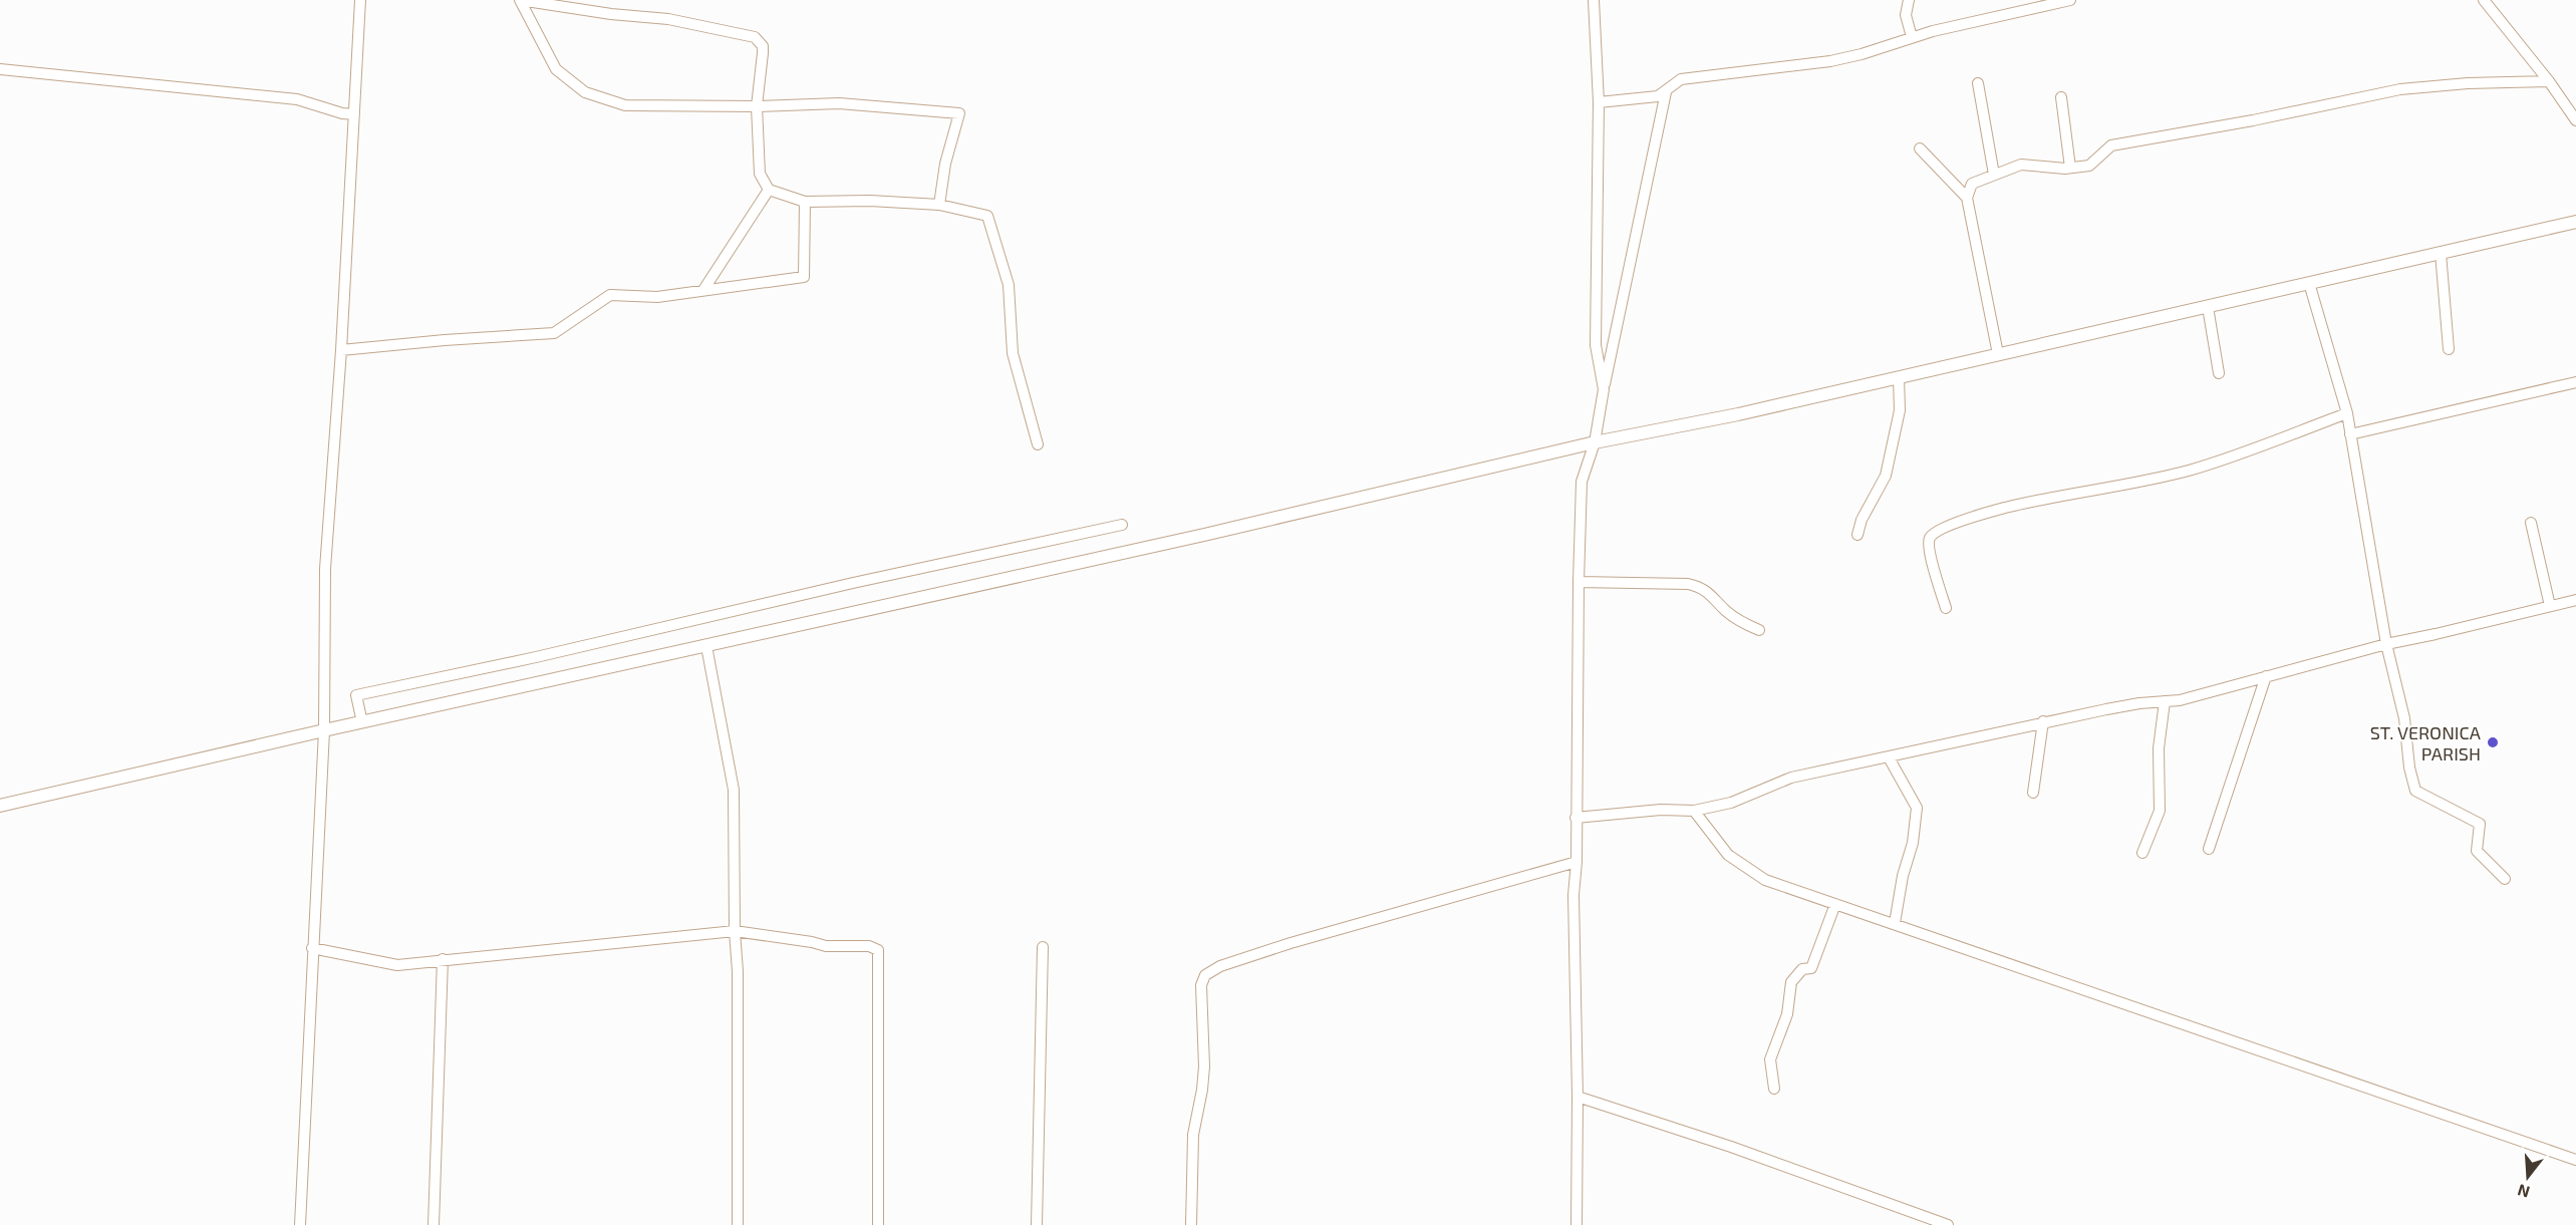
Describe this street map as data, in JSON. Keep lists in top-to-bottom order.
{
  "places": ["ST. VERONICA PARISH"],
  "north": "bottom"
}
